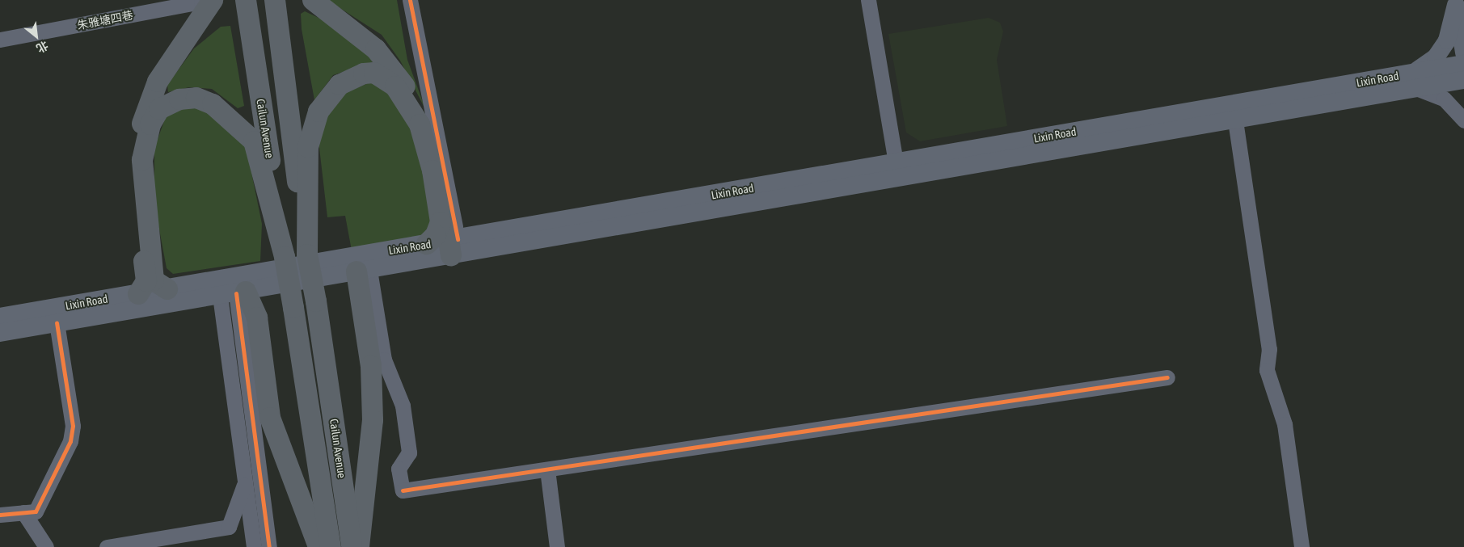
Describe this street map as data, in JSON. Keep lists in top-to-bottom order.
{
  "streets": {
    "highway": ["Cailun Avenue"],
    "main road": ["Lixin Road"],
    "street": ["朱雅塘四巷"]
  },
  "north": "bottom right"
}
